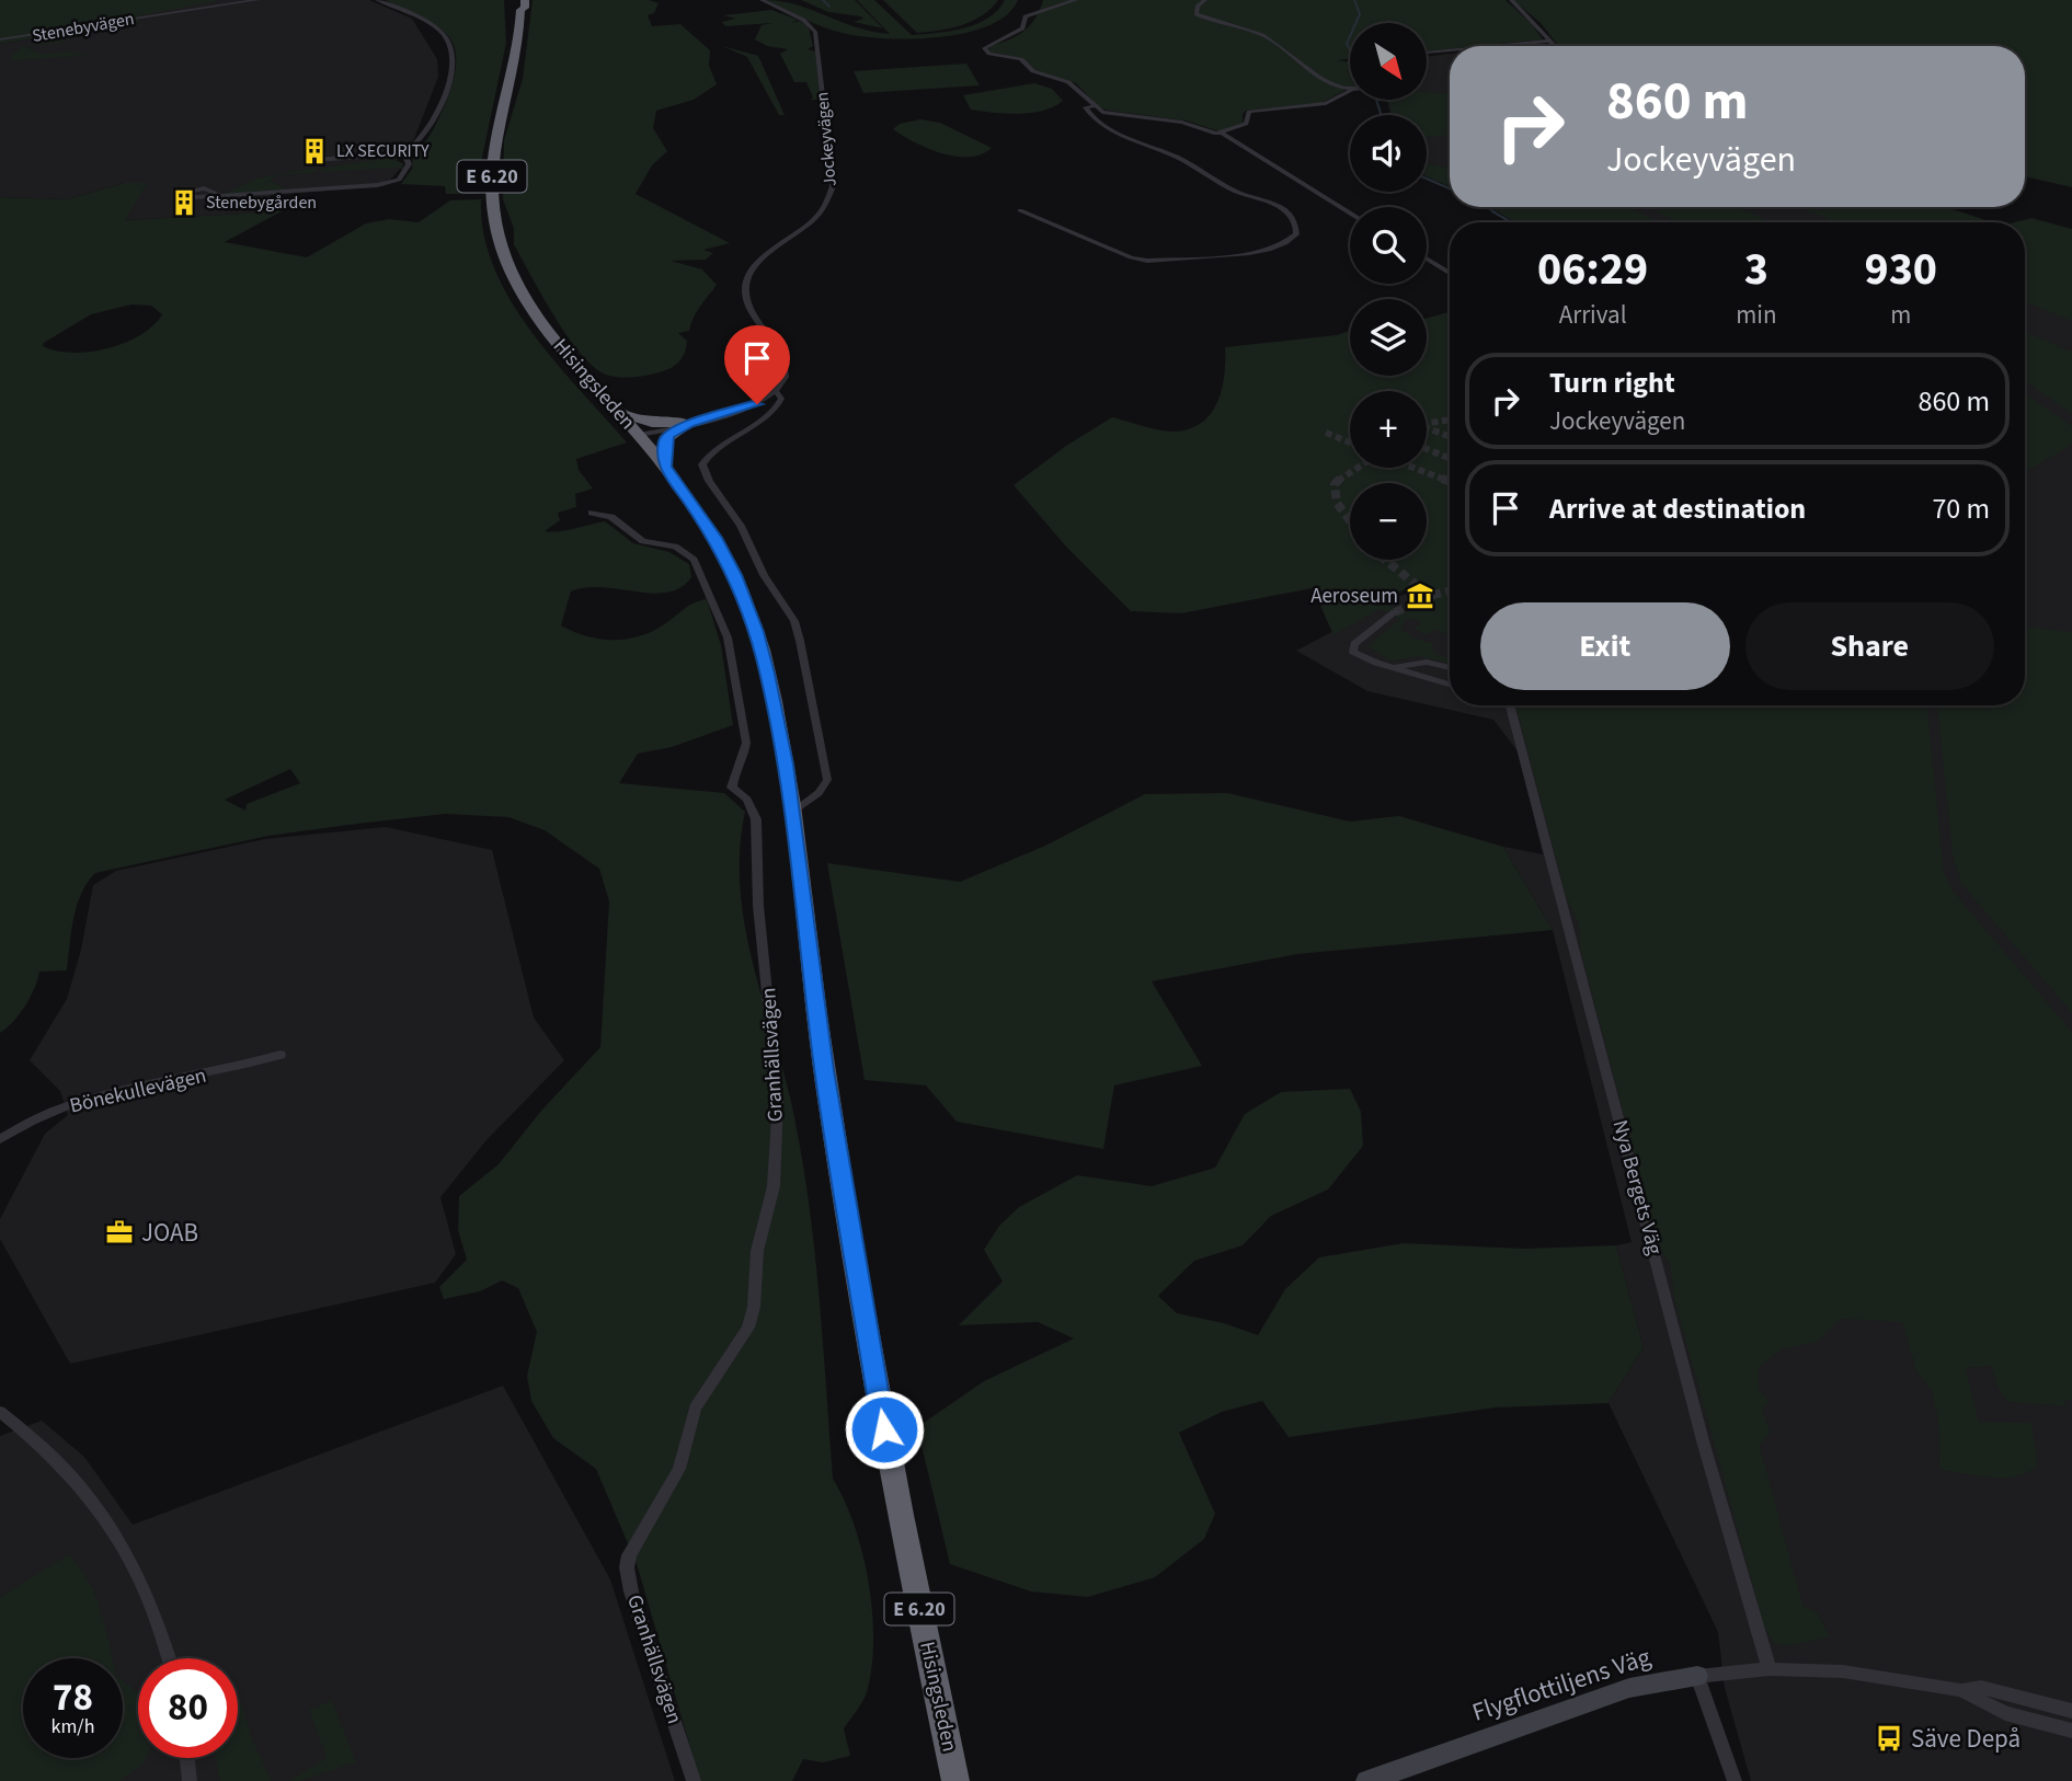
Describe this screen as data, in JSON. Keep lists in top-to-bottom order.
{
  "streets": {
    "highway": ["E 6.20", "Hisingsleden"],
    "street": [
      "Stenebyvägen",
      "Jockeyvägen",
      "Granhällsvägen",
      "Bönekullevägen",
      "Nya Bergets Väg",
      "Flygflottiljens Väg"
    ]
  },
  "crossings": [
    ["Nya Bergets Väg", "Flygflottiljens Väg"]
  ],
  "places": {
    "building": ["LX SECURITY", "Stenebygården"],
    "museum": ["Aeroseum"],
    "office": ["JOAB"],
    "bus stop": ["Säve Depå"]
  },
  "north": "bottom right",
  "page": {
    "map_buttons": ["+", "−"],
    "turn": ["860 m", "Jockeyvägen"],
    "eta": [
      "06:29",
      "Arrival",
      "3",
      "min",
      "930",
      "m"
    ],
    "list": [
      {
        "name": "Turn right",
        "note": "Jockeyvägen",
        "value": "860 m"
      },
      {
        "name": "Arrive at destination",
        "value": "70 m"
      }
    ],
    "buttons": ["Exit", "Share"],
    "speed": "78 km/h",
    "limit": "80"
  }
}
